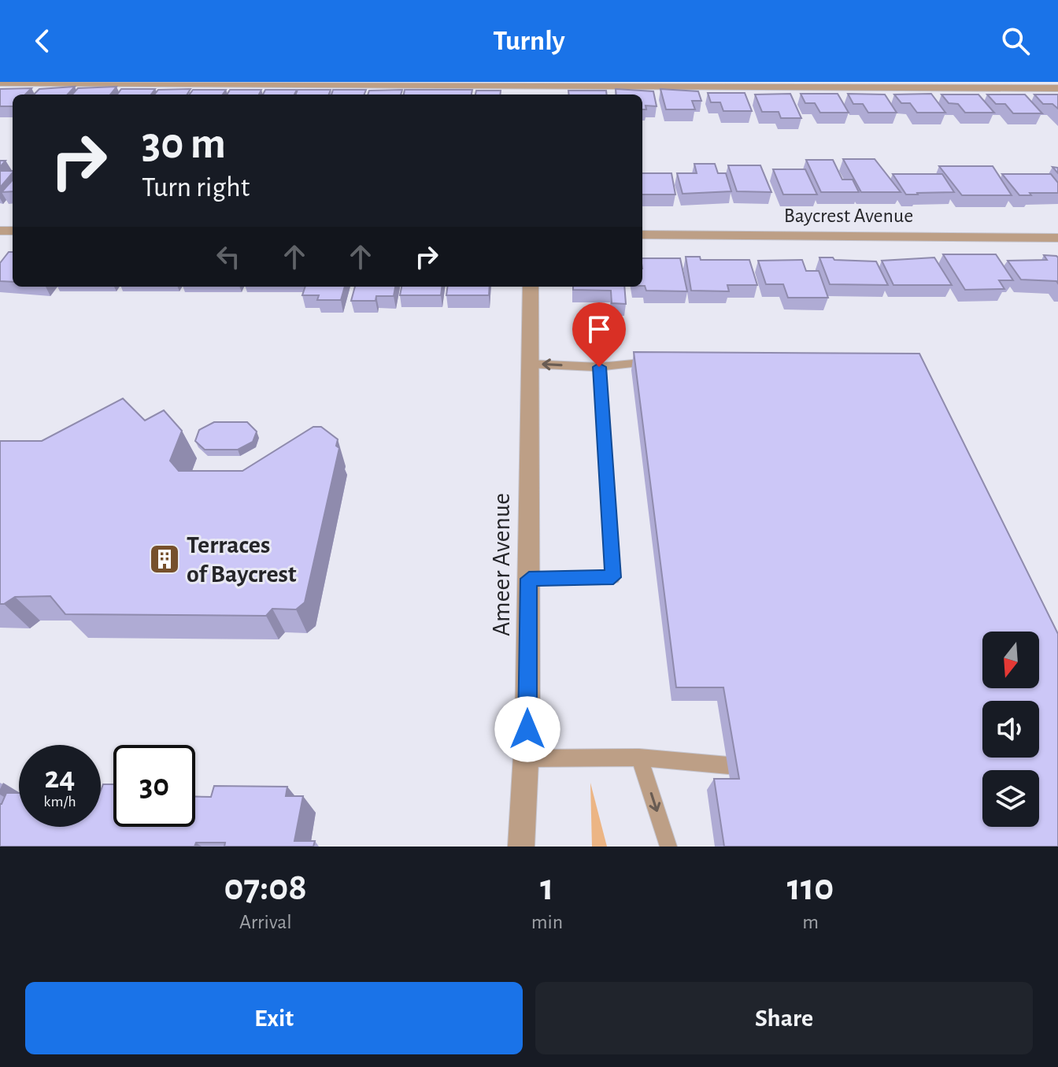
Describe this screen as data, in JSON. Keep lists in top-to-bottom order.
{
  "streets": {
    "street": ["Baycrest Avenue", "Ameer Avenue"]
  },
  "places": {
    "building": ["Terraces of Baycrest"]
  },
  "north": "bottom",
  "page": {
    "header": "Turnly",
    "turn": ["30 m", "Turn right"],
    "speed": "24 km/h",
    "limit": "30",
    "eta": [
      "07:08",
      "Arrival",
      "1",
      "min",
      "110",
      "m"
    ],
    "buttons": ["Exit", "Share"]
  }
}
